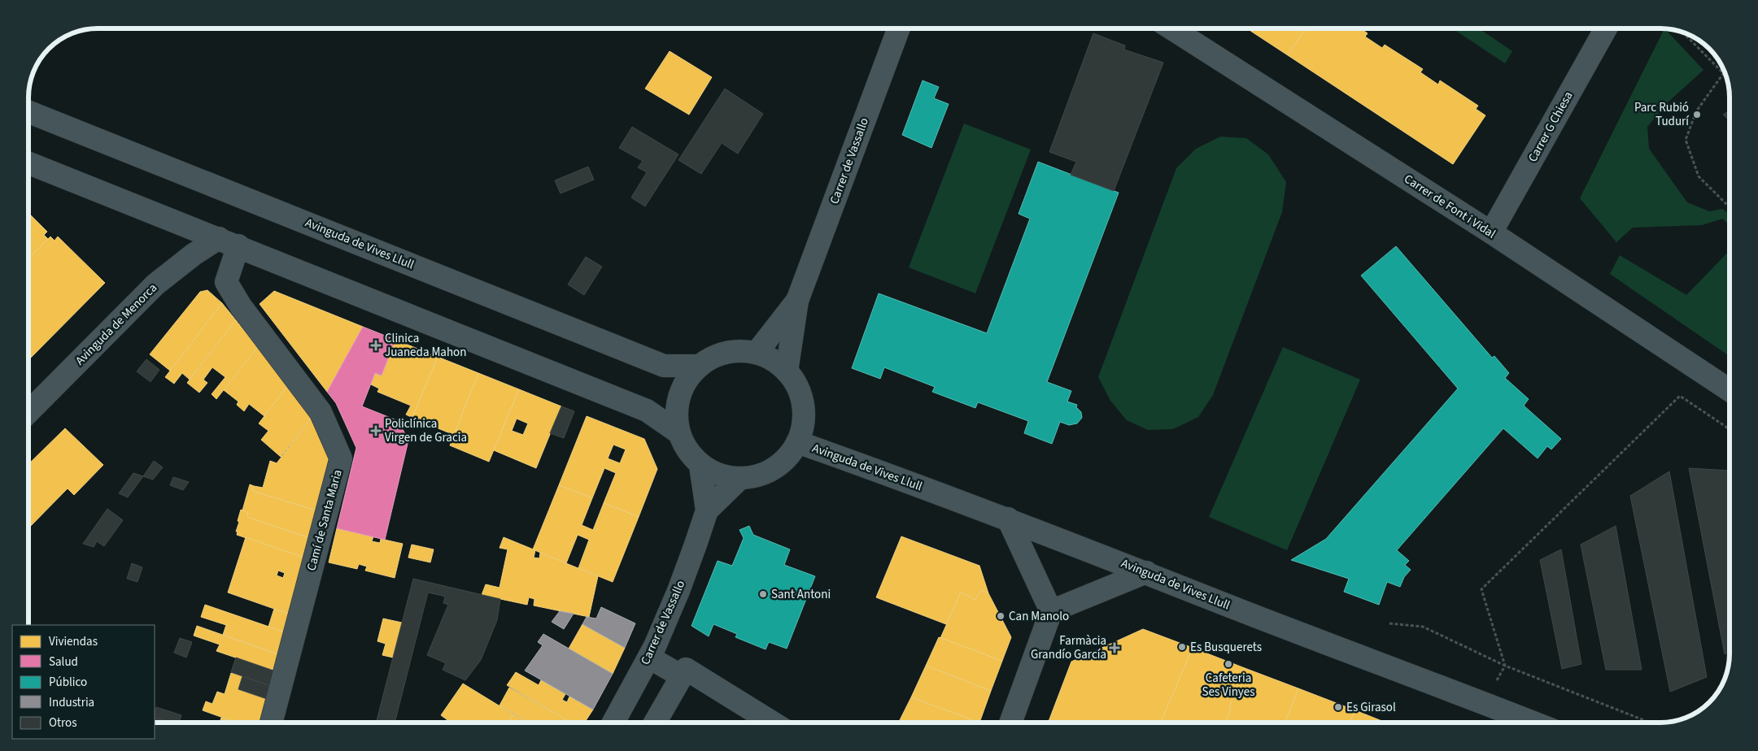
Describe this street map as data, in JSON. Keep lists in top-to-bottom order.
{
  "streets": {
    "street": [
      "Carrer G Chiesa",
      "Carrer de Vassallo",
      "Carrer de Font i Vidal",
      "Avinguda de Vives Llull",
      "Avinguda de Menorca",
      "Camí de Santa Maria"
    ]
  },
  "crossings": [
    ["Carrer G Chiesa", "Carrer de Font i Vidal"],
    ["Carrer de Vassallo", "Avinguda de Vives Llull"],
    ["Avinguda de Menorca", "Camí de Santa Maria"]
  ],
  "places": {
    "other": [
      "Parc Rubió Tudurí",
      "Sant Antoni",
      "Can Manolo",
      "Es Busquerets",
      "Cafeteria Ses Vinyes",
      "Es Girasol"
    ],
    "health": ["Clinica Juaneda Mahon", "Policlínica Virgen de Gracia", "Farmàcia Grandío García"]
  },
  "legend": [
    "Viviendas",
    "Salud",
    "Público",
    "Industria",
    "Otros"
  ]
}
